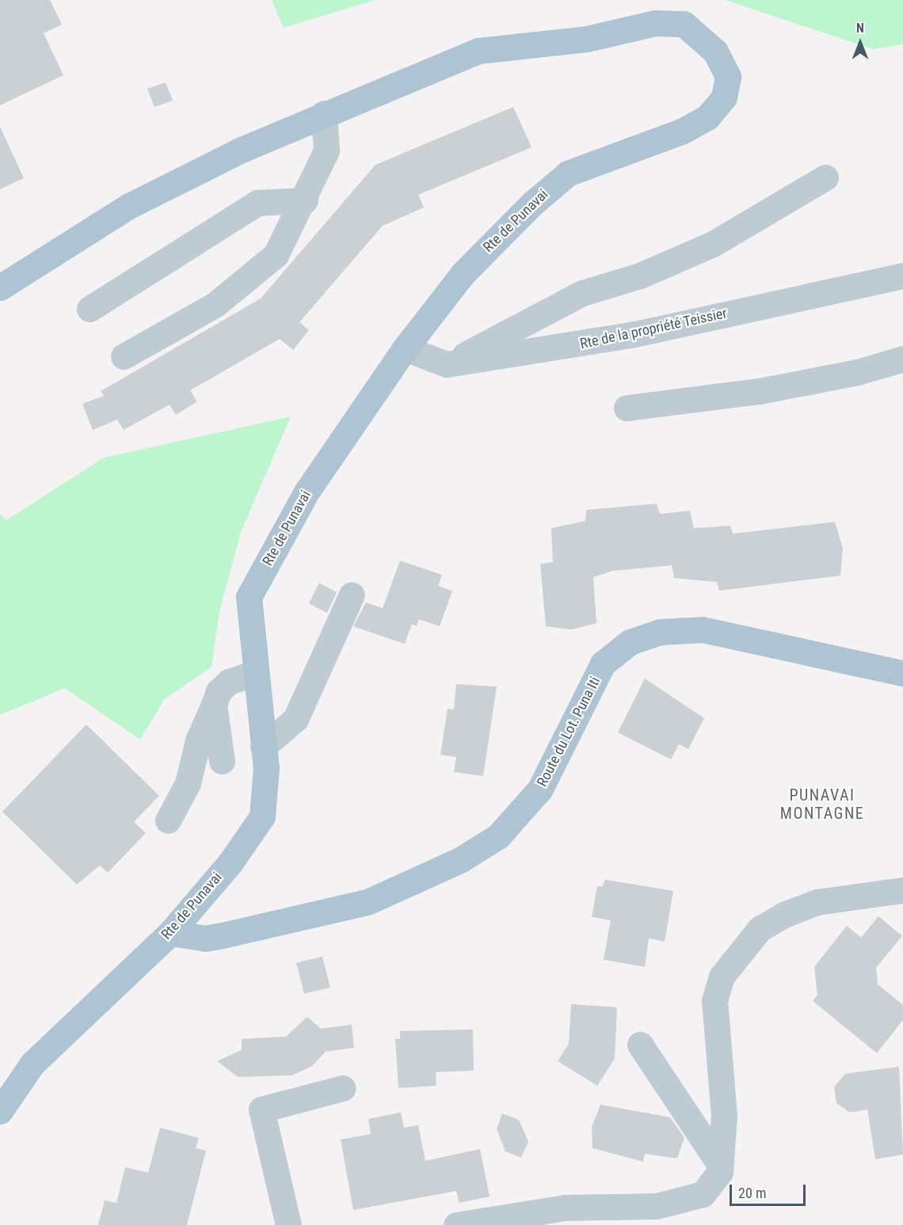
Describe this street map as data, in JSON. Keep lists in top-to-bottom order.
{
  "streets": {
    "main road": ["Rte de Punavai", "Route du Lot. Puna Iti"],
    "street": ["Rte de la propriété Teissier"]
  },
  "crossings": [
    ["Rte de Punavai", "Rte de la propriété Teissier"],
    ["Rte de Punavai", "Route du Lot. Puna Iti"]
  ],
  "districts": ["PUNAVAI MONTAGNE"],
  "scale_bar": "20 m",
  "north": "top"
}
